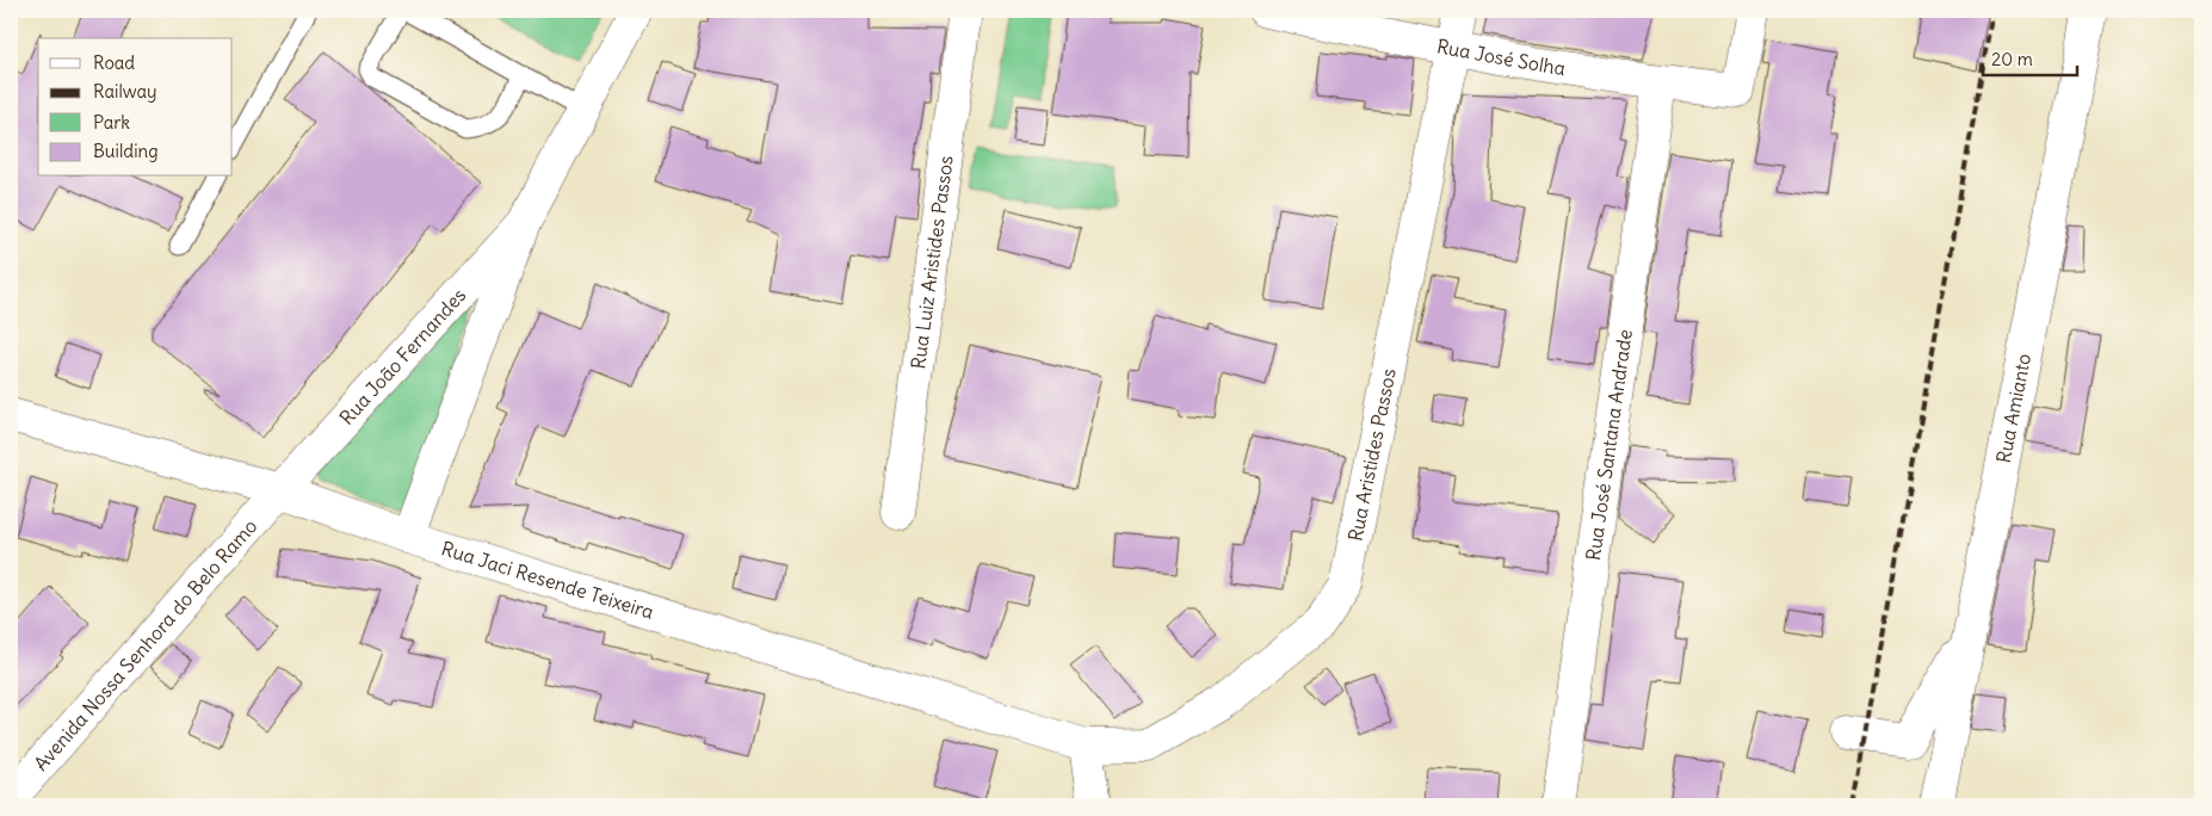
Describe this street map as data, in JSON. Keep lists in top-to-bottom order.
{
  "streets": {
    "street": [
      "Rua José Solha",
      "Rua Luiz Aristides Passos",
      "Rua João Fernandes",
      "Rua Amianto",
      "Rua José Santana Andrade",
      "Rua Aristides Passos",
      "Rua Jaci Resende Teixeira",
      "Avenida Nossa Senhora do Belo Ramo"
    ]
  },
  "crossings": [
    ["Rua José Solha", "Rua José Santana Andrade"],
    ["Rua José Solha", "Rua Aristides Passos"],
    ["Rua João Fernandes", "Rua Jaci Resende Teixeira"],
    ["Rua João Fernandes", "Avenida Nossa Senhora do Belo Ramo"],
    ["Rua Aristides Passos", "Rua Jaci Resende Teixeira"],
    ["Rua Jaci Resende Teixeira", "Avenida Nossa Senhora do Belo Ramo"]
  ],
  "legend": [
    "Road",
    "Railway",
    "Park",
    "Building"
  ],
  "scale_bar": "20 m"
}
